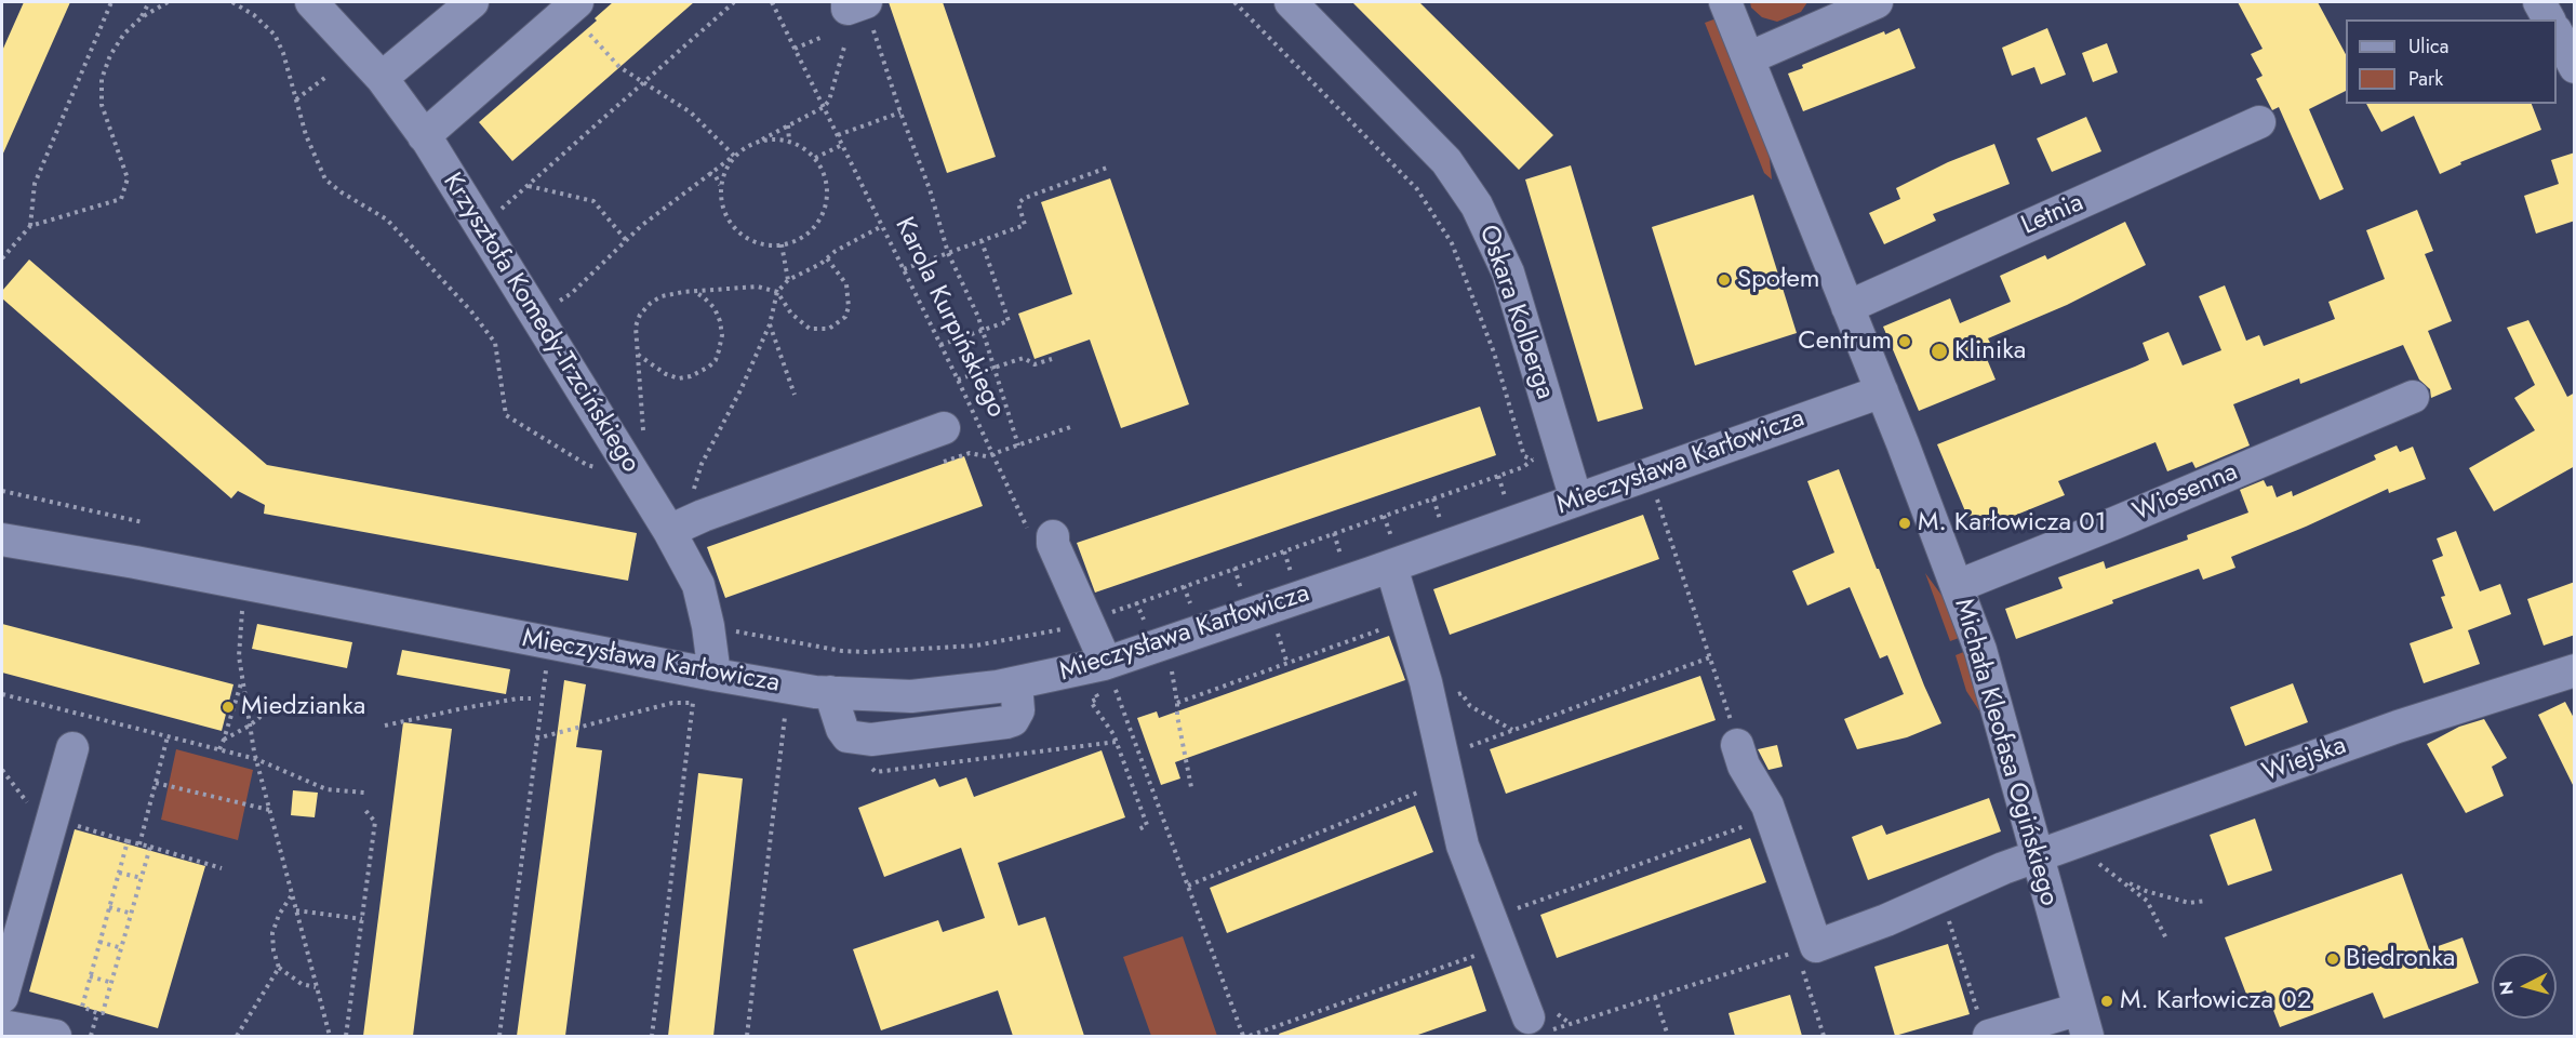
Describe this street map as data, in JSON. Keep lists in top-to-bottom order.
{
  "streets": {
    "street": [
      "Letnia",
      "Oskara Kolberga",
      "Krzysztofa Komedy-Trzcińskiego",
      "Mieczysława Karłowicza",
      "Wiosenna",
      "Michała Kleofasa Ogińskiego",
      "Wiejska"
    ],
    "path": ["Karola Kurpińskiego"]
  },
  "crossings": [
    ["Letnia", "Michała Kleofasa Ogińskiego"],
    ["Oskara Kolberga", "Mieczysława Karłowicza"],
    ["Krzysztofa Komedy-Trzcińskiego", "Mieczysława Karłowicza"],
    ["Mieczysława Karłowicza", "Michała Kleofasa Ogińskiego"],
    ["Wiosenna", "Michała Kleofasa Ogińskiego"],
    ["Michała Kleofasa Ogińskiego", "Wiejska"]
  ],
  "places": [
    "Społem",
    "Centrum",
    "Klinika",
    "M. Karłowicza 01",
    "Miedzianka",
    "Biedronka",
    "M. Karłowicza 02"
  ],
  "legend": ["Ulica", "Park"],
  "north": "left"
}
